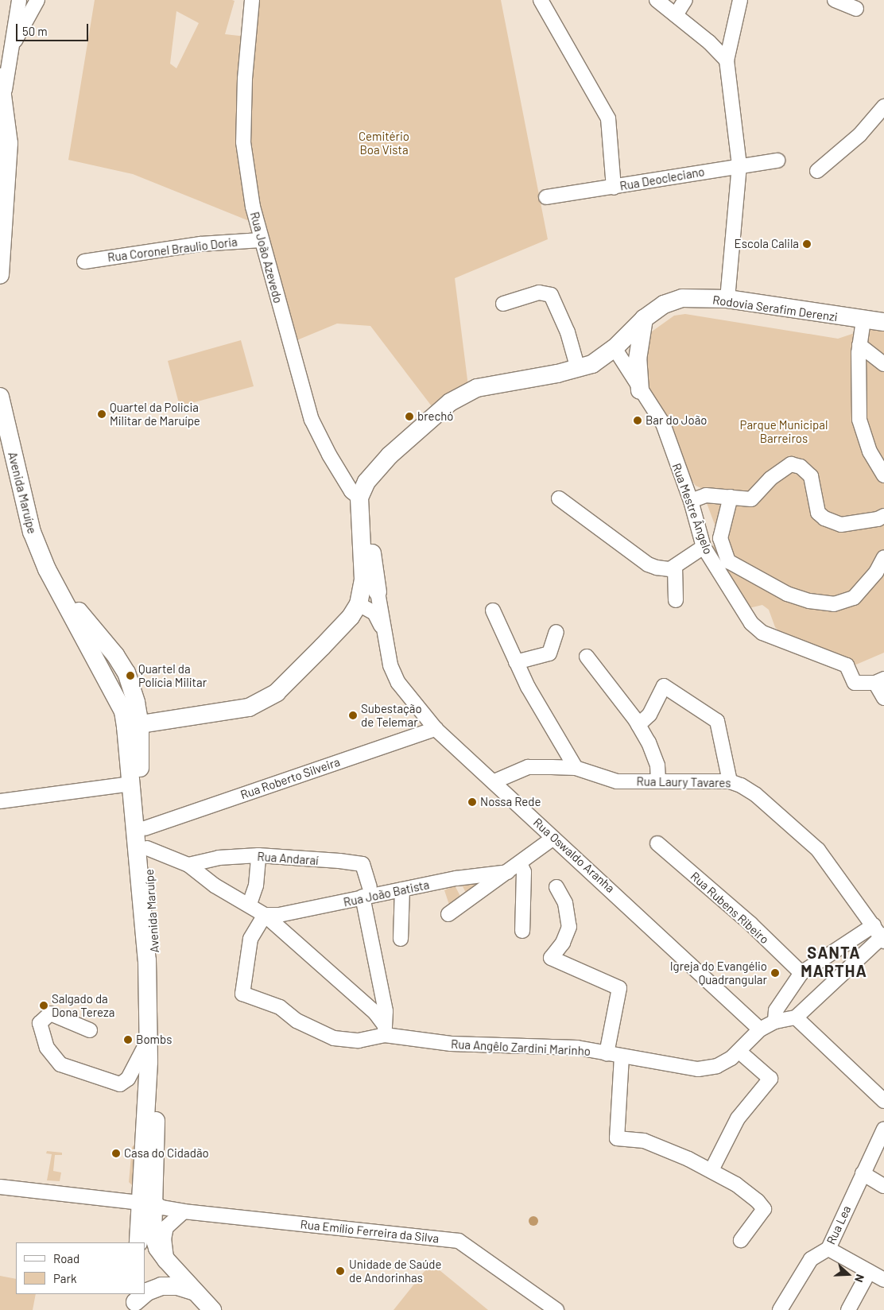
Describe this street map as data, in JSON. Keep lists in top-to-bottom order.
{
  "streets": {
    "main road": ["Rodovia Serafim Derenzi", "Avenida Maruípe"],
    "street": [
      "Rua Deocleciano",
      "Rua Coronel Braulio Doria",
      "Rua João Azevedo",
      "Rua Mestre Ângelo",
      "Rua Roberto Silveira",
      "Rua Laury Tavares",
      "Rua Oswaldo Aranha",
      "Rua Andaraí",
      "Rua João Batista",
      "Rua Rubens Ribeiro",
      "Rua Angêlo Zardini Marinho",
      "Rua Lea",
      "Rua Emílio Ferreira da Silva"
    ]
  },
  "crossings": [
    ["Rua Coronel Braulio Doria", "Rua João Azevedo"],
    ["Rua João Azevedo", "Rodovia Serafim Derenzi"],
    ["Rodovia Serafim Derenzi", "Rua Mestre Ângelo"],
    ["Avenida Maruípe", "Rua Roberto Silveira"],
    ["Avenida Maruípe", "Rua Emílio Ferreira da Silva"],
    ["Rua Roberto Silveira", "Rua Oswaldo Aranha"],
    ["Rua Laury Tavares", "Rua Oswaldo Aranha"],
    ["Rua Oswaldo Aranha", "Rua Angêlo Zardini Marinho"],
    ["Rua Andaraí", "Rua João Batista"]
  ],
  "districts": ["SANTA MARTHA"],
  "parks": ["Cemitério Boa Vista", "Parque Municipal Barreiros"],
  "places": [
    "Escola Calila",
    "Quartel da Policia Militar de Maruípe",
    "brechó",
    "Bar do João",
    "Quartel da Polícia Militar",
    "Subestação de Telemar",
    "Nossa Rede",
    "Igreja do Evangélio Quadrangular",
    "Salgado da Dona Tereza",
    "Bombs",
    "Casa do Cidadão",
    "Unidade de Saúde de Andorinhas"
  ],
  "legend": ["Road", "Park"],
  "scale_bar": "50 m",
  "north": "right"
}
